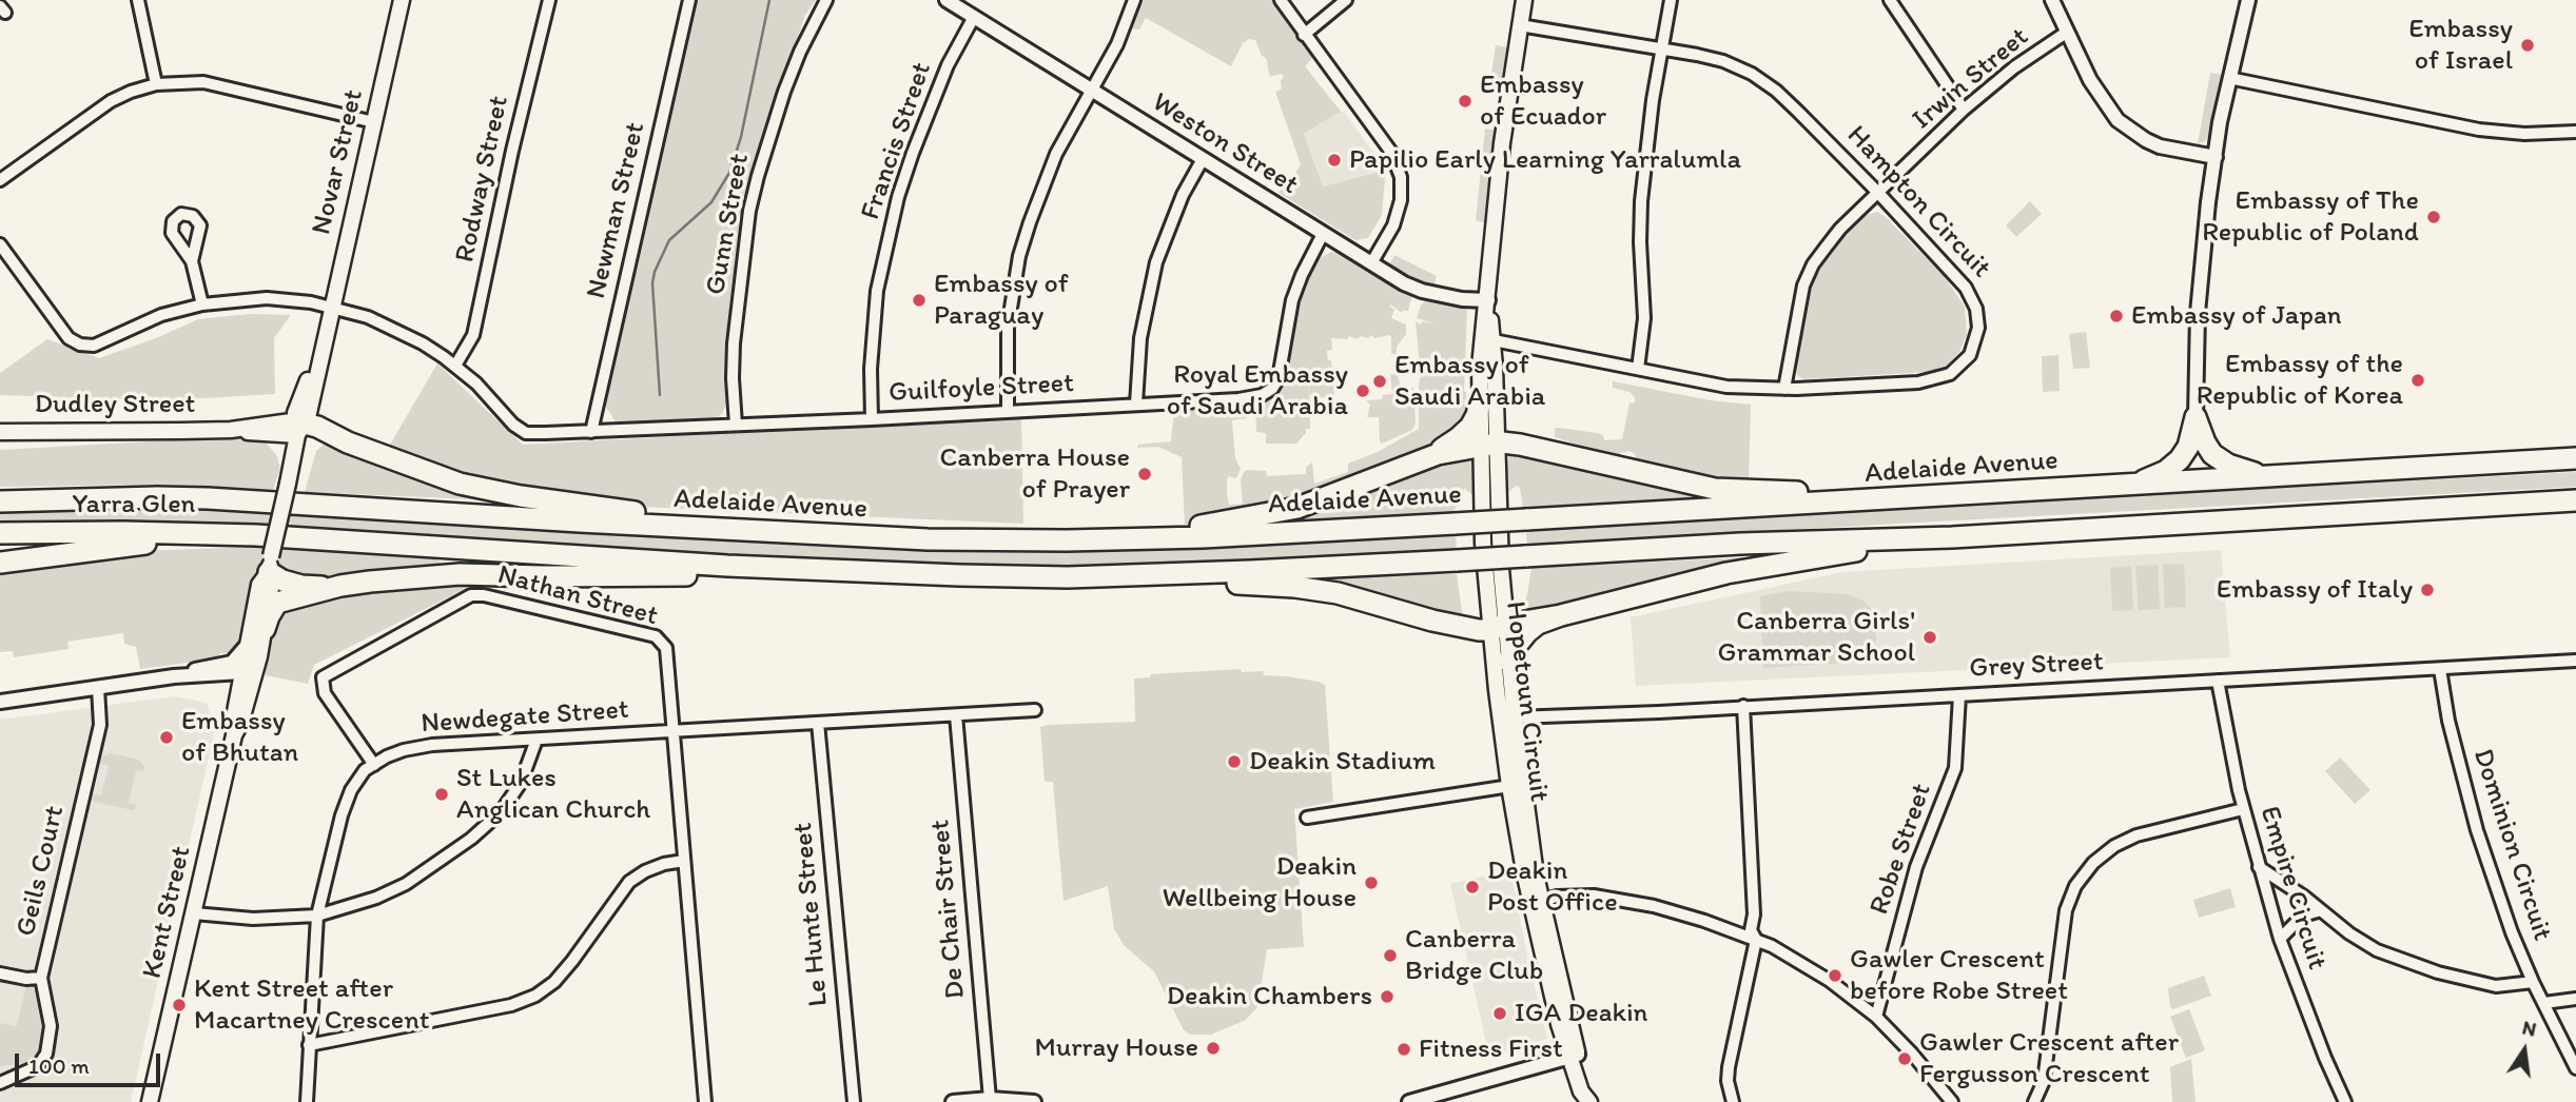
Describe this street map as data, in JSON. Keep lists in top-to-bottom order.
{
  "streets": {
    "highway": ["Adelaide Avenue", "Yarra Glen"],
    "main road": [
      "Novar Street",
      "Dudley Street",
      "Hopetoun Circuit",
      "Kent Street"
    ],
    "street": [
      "Irwin Street",
      "Francis Street",
      "Weston Street",
      "Rodway Street",
      "Hampton Circuit",
      "Newman Street",
      "Gunn Street",
      "Guilfoyle Street",
      "Nathan Street",
      "Grey Street",
      "Newdegate Street",
      "Dominion Circuit",
      "Robe Street",
      "Geils Court",
      "Empire Circuit",
      "De Chair Street",
      "Le Hunte Street"
    ]
  },
  "crossings": [
    ["Irwin Street", "Hampton Circuit"],
    ["Francis Street", "Weston Street"],
    ["Francis Street", "Guilfoyle Street"],
    ["Weston Street", "Guilfoyle Street"],
    ["Weston Street", "Hopetoun Circuit"],
    ["Novar Street", "Dudley Street"],
    ["Novar Street", "Kent Street"],
    ["Rodway Street", "Guilfoyle Street"],
    ["Hampton Circuit", "Hopetoun Circuit"],
    ["Newman Street", "Guilfoyle Street"],
    ["Gunn Street", "Guilfoyle Street"],
    ["Dudley Street", "Kent Street"],
    ["Adelaide Avenue", "Yarra Glen"],
    ["Yarra Glen", "Kent Street"],
    ["Nathan Street", "Newdegate Street"],
    ["Grey Street", "Hopetoun Circuit"],
    ["Grey Street", "Dominion Circuit"],
    ["Grey Street", "Robe Street"],
    ["Grey Street", "Empire Circuit"],
    ["Newdegate Street", "De Chair Street"],
    ["Newdegate Street", "Le Hunte Street"]
  ],
  "places": [
    "Embassy of Israel",
    "Embassy of Ecuador",
    "Papilio Early Learning Yarralumla",
    "Embassy of The Republic of Poland",
    "Embassy of Paraguay",
    "Embassy of Japan",
    "Embassy of the Republic of Korea",
    "Embassy of Saudi Arabia",
    "Royal Embassy of Saudi Arabia",
    "Canberra House of Prayer",
    "Embassy of Italy",
    "Canberra Girls' Grammar School",
    "Embassy of Bhutan",
    "Deakin Stadium",
    "St Lukes Anglican Church",
    "Deakin Wellbeing House",
    "Deakin Post Office",
    "Canberra Bridge Club",
    "Gawler Crescent before Robe Street",
    "Deakin Chambers",
    "Kent Street after Macartney Crescent",
    "IGA Deakin",
    "Murray House",
    "Fitness First",
    "Gawler Crescent after Fergusson Crescent"
  ],
  "scale_bar": "100 m",
  "north": "top"
}
